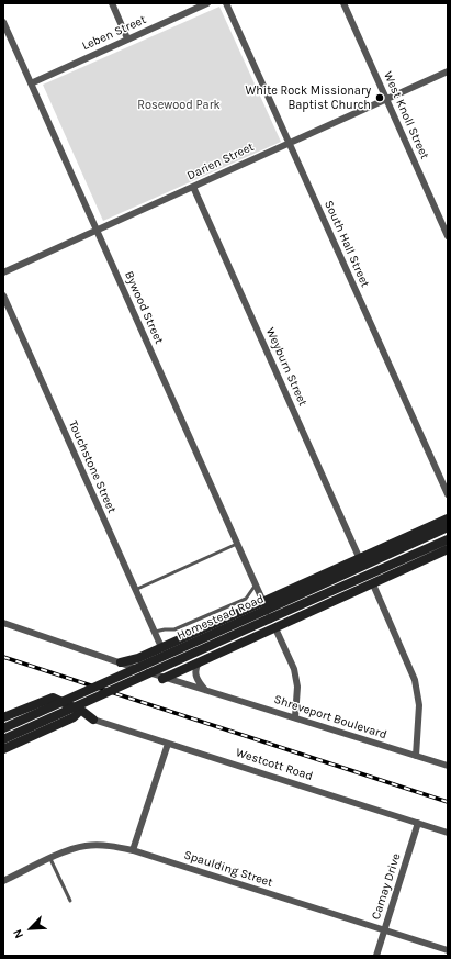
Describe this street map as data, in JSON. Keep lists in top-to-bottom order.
{
  "streets": {
    "main road": ["Homestead Road"],
    "street": [
      "Leben Street",
      "West Knoll Street",
      "Darien Street",
      "South Hall Street",
      "Bywood Street",
      "Weyburn Street",
      "Touchstone Street",
      "Shreveport Boulevard",
      "Westcott Road",
      "Spaulding Street",
      "Camay Drive"
    ]
  },
  "crossings": [
    ["Leben Street", "Bywood Street"],
    ["West Knoll Street", "Darien Street"],
    ["Darien Street", "South Hall Street"],
    ["Darien Street", "Bywood Street"],
    ["Darien Street", "Weyburn Street"],
    ["Bywood Street", "Homestead Road"],
    ["Westcott Road", "Camay Drive"],
    ["Spaulding Street", "Camay Drive"]
  ],
  "parks": ["Rosewood Park"],
  "places": ["White Rock Missionary Baptist Church"],
  "north": "bottom left"
}
